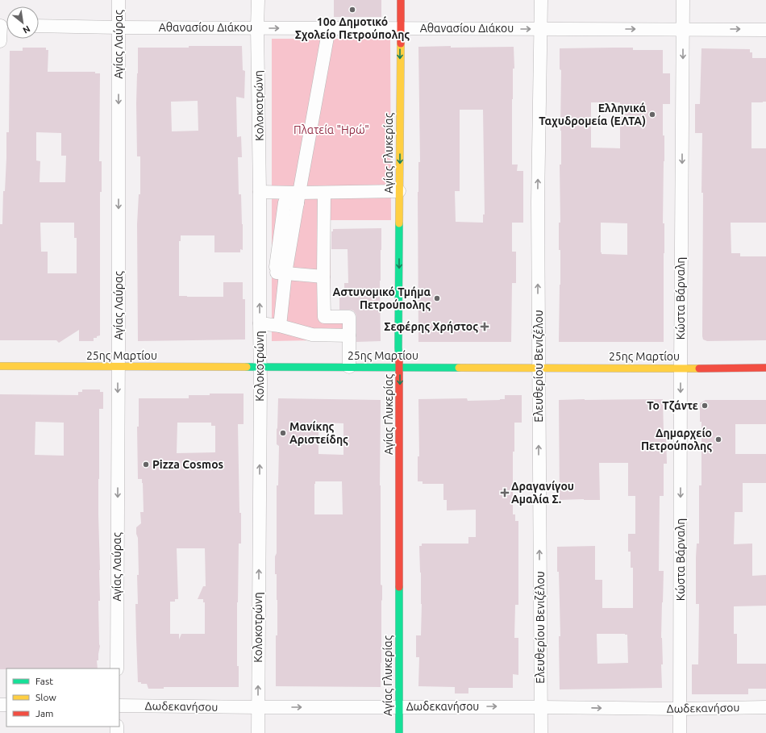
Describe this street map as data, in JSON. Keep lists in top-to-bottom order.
{
  "streets": {
    "main road": ["Αγίας Γλυκερίας", "25ης Μαρτίου"],
    "street": [
      "Αθανασίου Διάκου",
      "Αγίας Λαύρας",
      "Κολοκοτρώνη",
      "Κώστα Βάρναλη",
      "Ελευθερίου Βενιζέλου",
      "Δωδεκανήσου"
    ]
  },
  "crossings": [
    ["Αθανασίου Διάκου", "Αγίας Λαύρας"],
    ["Αθανασίου Διάκου", "Κολοκοτρώνη"],
    ["Αθανασίου Διάκου", "Αγίας Γλυκερίας"],
    ["Αθανασίου Διάκου", "Κώστα Βάρναλη"],
    ["Αθανασίου Διάκου", "Ελευθερίου Βενιζέλου"],
    ["Αγίας Λαύρας", "25ης Μαρτίου"],
    ["Κολοκοτρώνη", "25ης Μαρτίου"],
    ["Κολοκοτρώνη", "Δωδεκανήσου"],
    ["Αγίας Γλυκερίας", "25ης Μαρτίου"],
    ["Αγίας Γλυκερίας", "Δωδεκανήσου"],
    ["Κώστα Βάρναλη", "25ης Μαρτίου"],
    ["Κώστα Βάρναλη", "Δωδεκανήσου"],
    ["25ης Μαρτίου", "Ελευθερίου Βενιζέλου"],
    ["Ελευθερίου Βενιζέλου", "Δωδεκανήσου"]
  ],
  "one_way": [
    "Αθανασίου Διάκου",
    "Αγίας Λαύρας",
    "Κολοκοτρώνη",
    "Αγίας Γλυκερίας",
    "Κώστα Βάρναλη",
    "Ελευθερίου Βενιζέλου",
    "Δωδεκανήσου"
  ],
  "parks": ["Πλατεία \"Ηρώ\""],
  "places": {
    "other": [
      "10ο Δημοτικό Σχολείο Πετρούπολης",
      "Ελληνικά Ταχυδρομεία (ΕΛΤΑ)",
      "Αστυνομικό Τμήμα Πετρούπολης",
      "Το Τζάντε",
      "Μανίκης Αριστείδης",
      "Δημαρχείο Πετρούπολης",
      "Pizza Cosmos"
    ],
    "health": ["Σεφέρης Χρήστος", "Δραγανίγου Αμαλία Σ."]
  },
  "legend": ["Fast", "Slow", "Jam"],
  "north": "bottom right"
}
